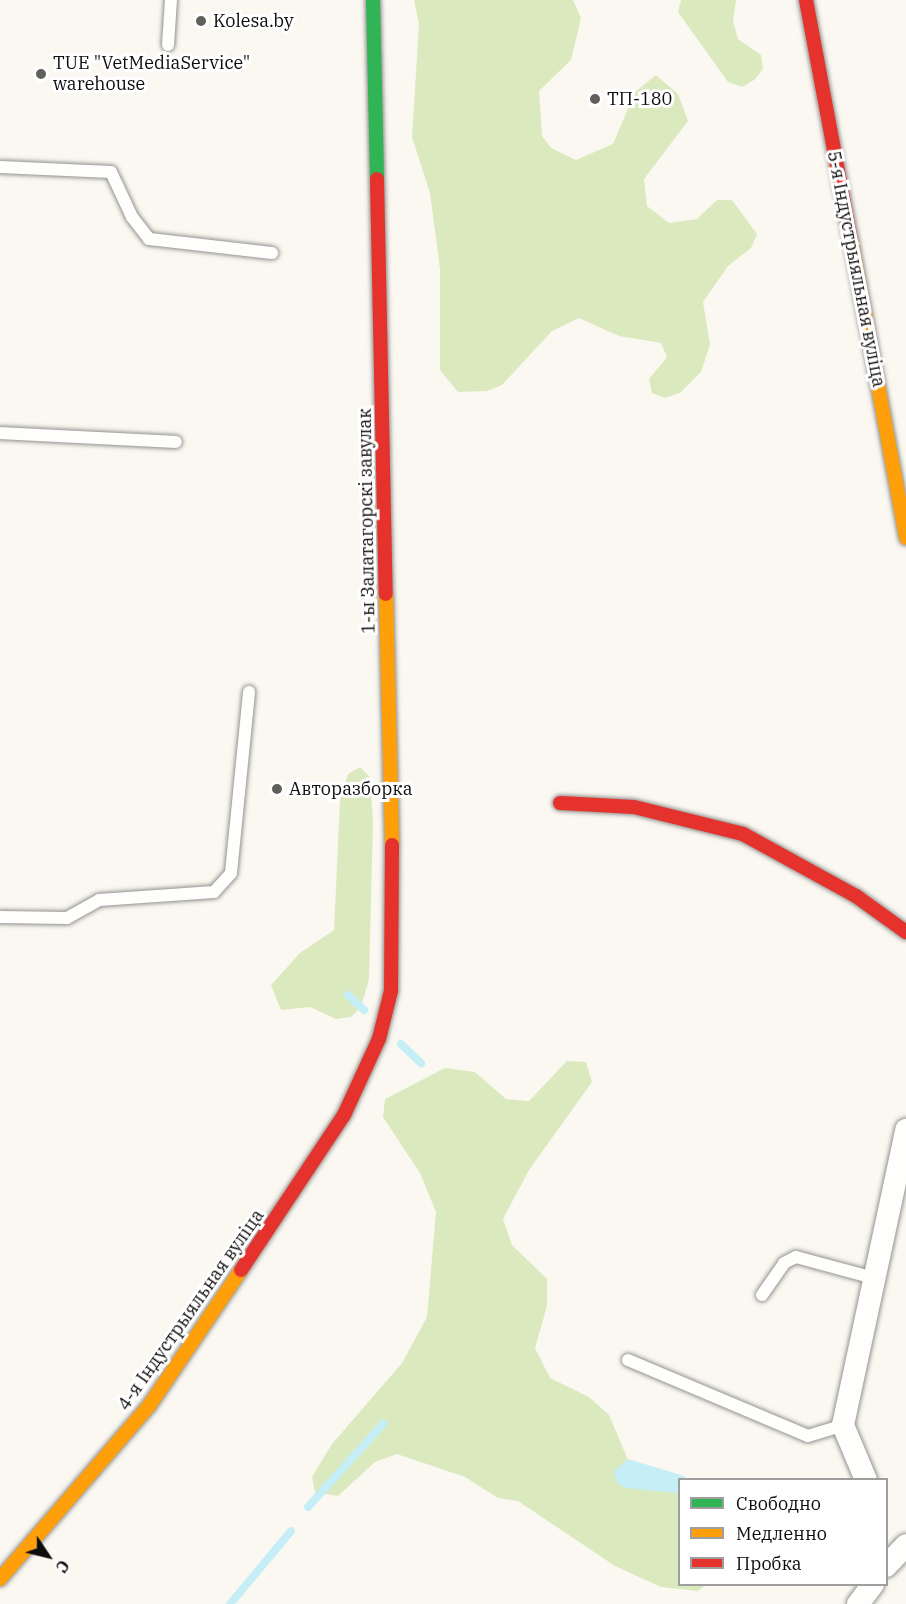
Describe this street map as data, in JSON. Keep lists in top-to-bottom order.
{
  "streets": {
    "street": ["5-я Індустрыяльная вуліца", "1-ы Залатагорскі завулак", "4-я Індустрыяльная вуліца"]
  },
  "crossings": [
    ["1-ы Залатагорскі завулак", "4-я Індустрыяльная вуліца"]
  ],
  "places": [
    "Kolesa.by",
    "TUE \"VetMediaService\" warehouse",
    "ТП-180",
    "Авторазборка"
  ],
  "legend": ["Свободно", "Медленно", "Пробка"],
  "north": "bottom right"
}
